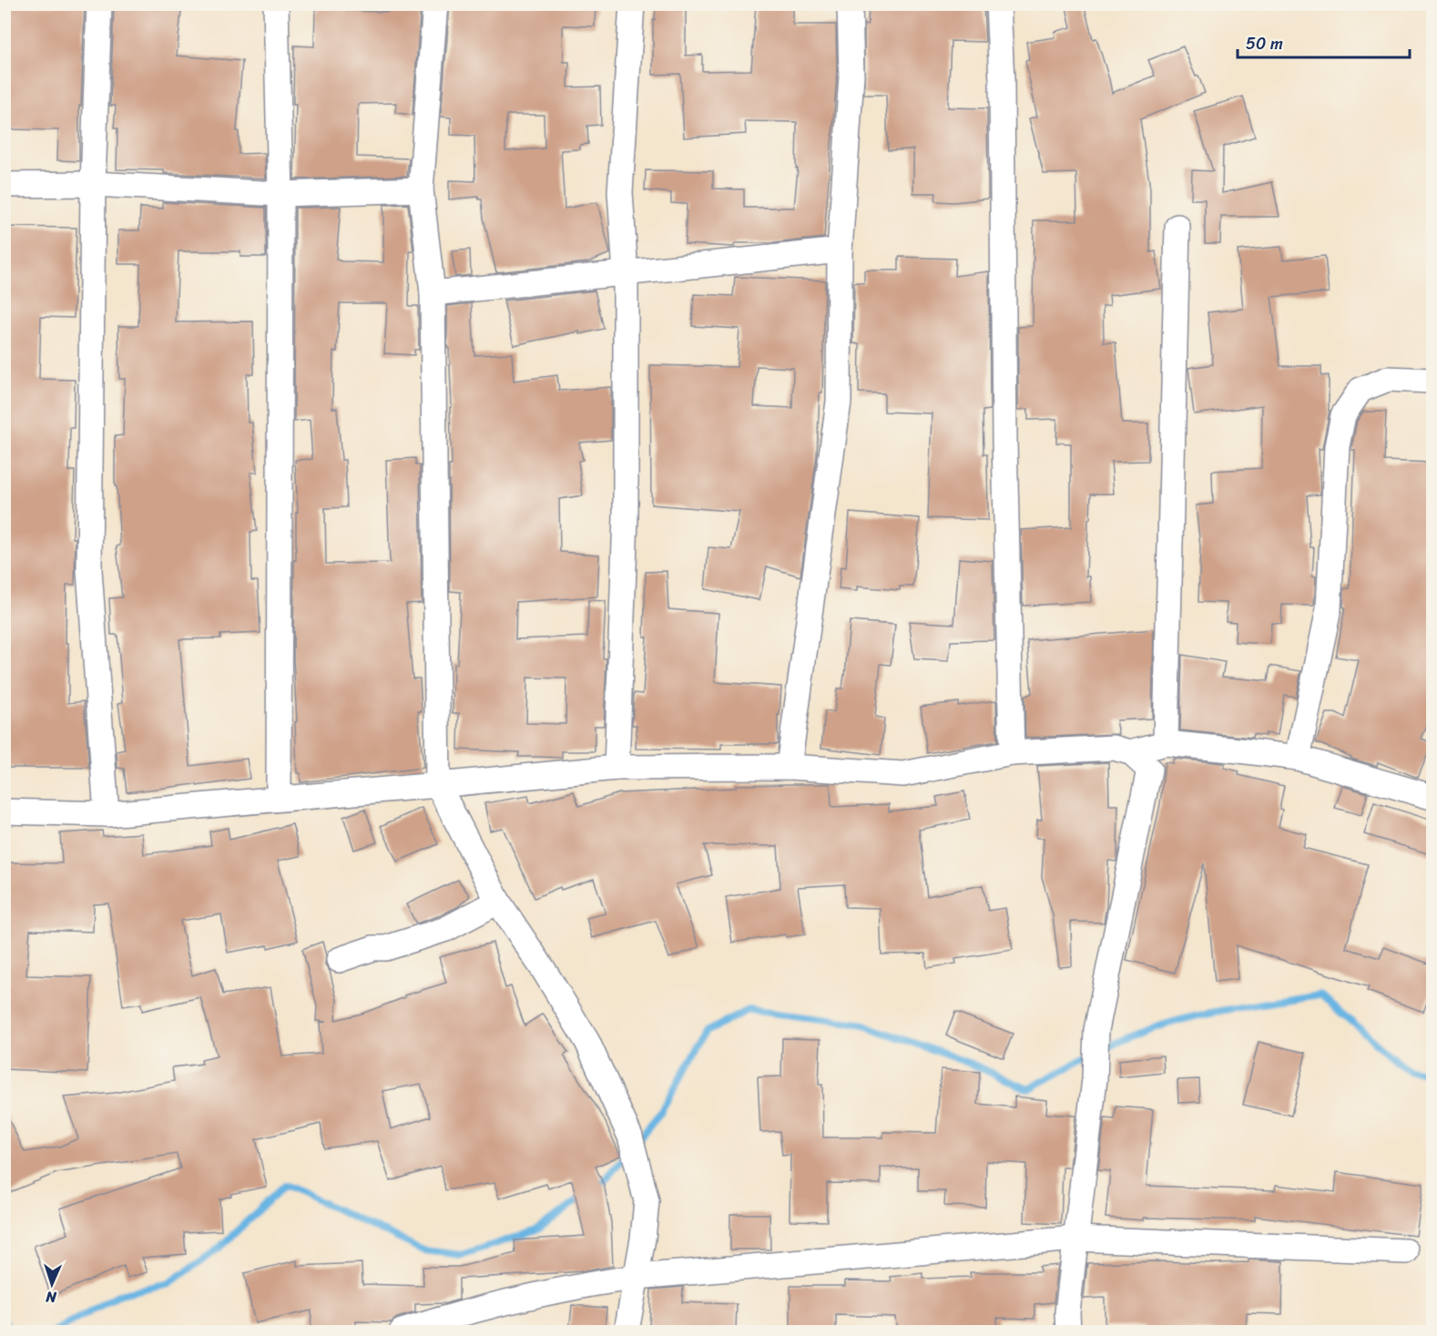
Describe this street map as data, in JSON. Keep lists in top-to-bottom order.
{
  "scale_bar": "50 m",
  "north": "bottom"
}
